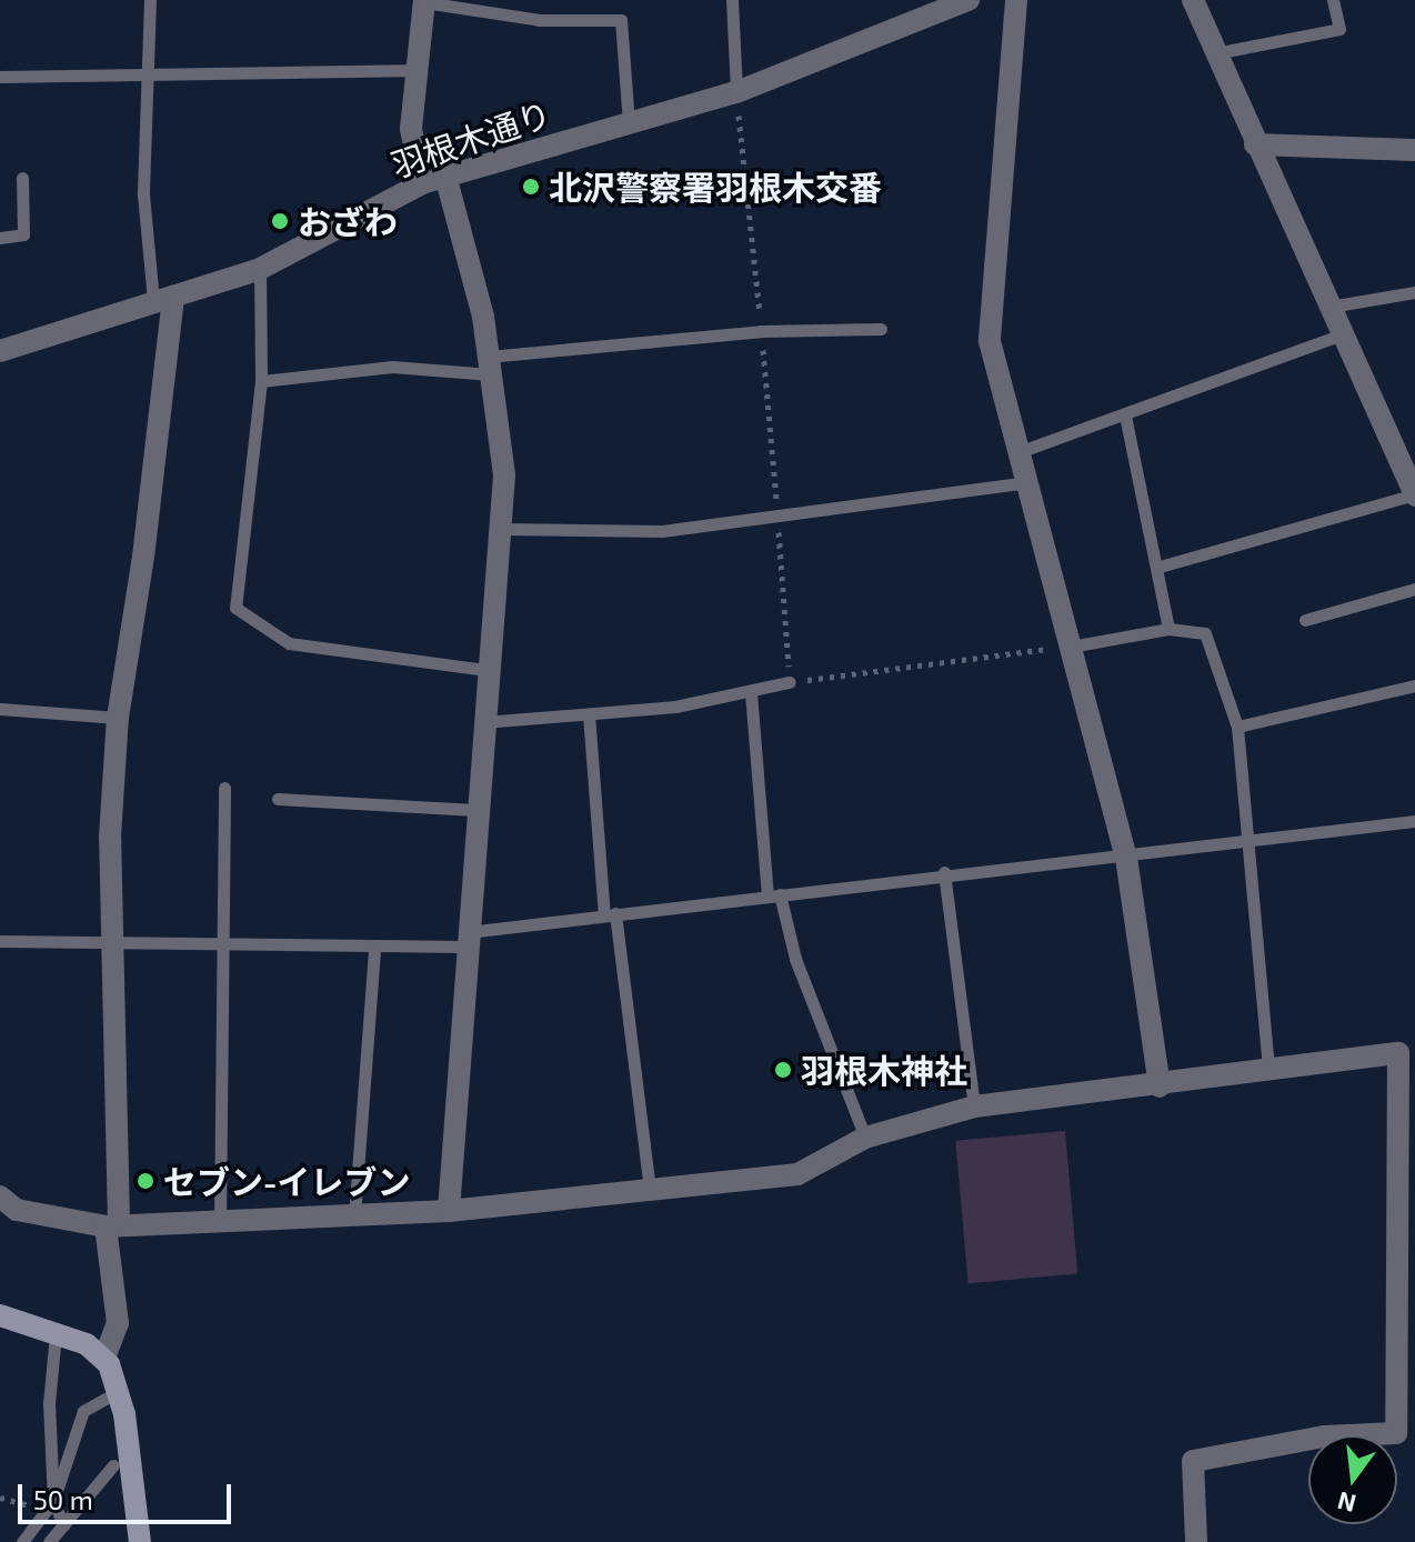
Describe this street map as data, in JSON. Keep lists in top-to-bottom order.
{
  "streets": {
    "street": ["羽根木通り"]
  },
  "places": [
    "北沢警察署羽根木交番",
    "おざわ",
    "羽根木神社",
    "セブン-イレブン"
  ],
  "scale_bar": "50 m",
  "north": "bottom"
}
